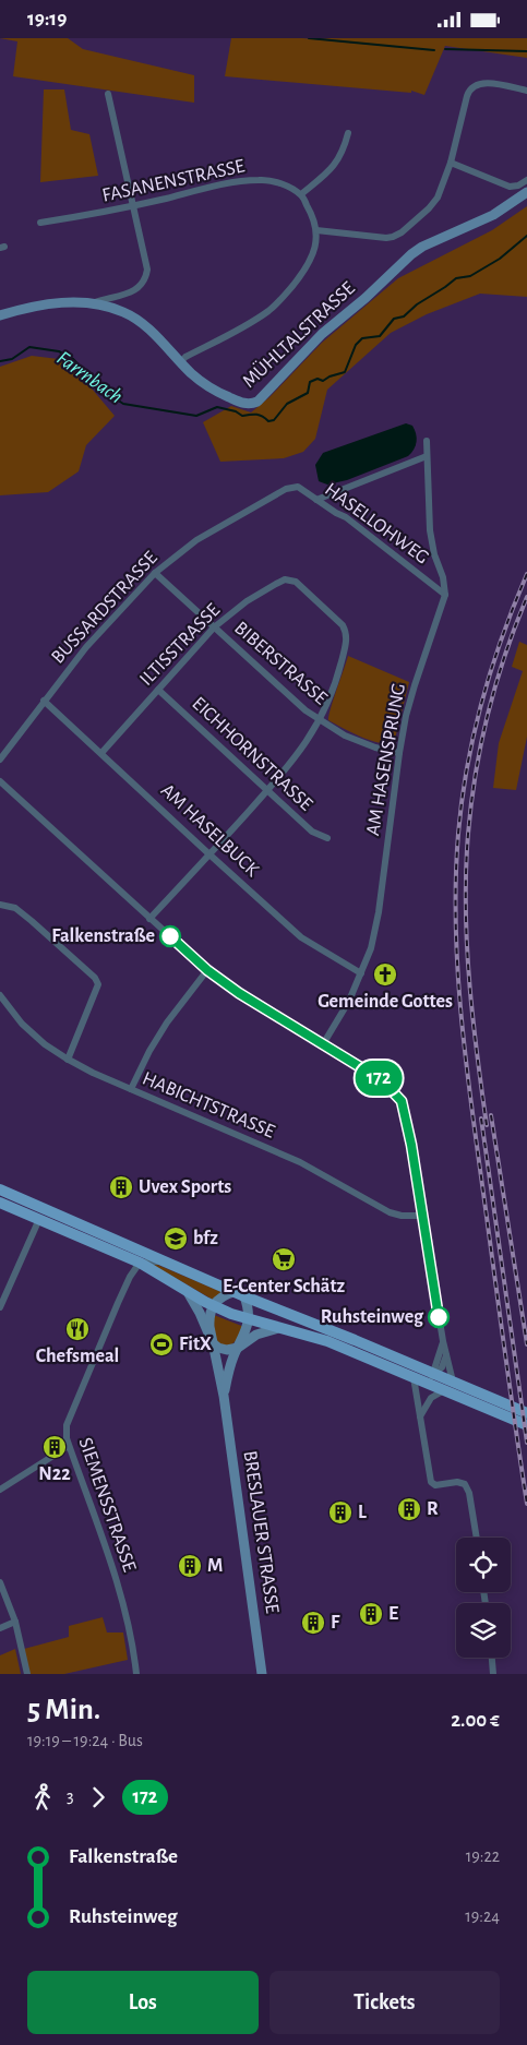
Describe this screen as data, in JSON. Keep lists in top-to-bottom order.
{
  "streets": {
    "main road": ["MÜHLTALSTRASSE", "BRESLAUER STRASSE"],
    "street": [
      "FASANENSTRASSE",
      "HASELLOHWEG",
      "BUSSARDSTRASSE",
      "ILTISSTRASSE",
      "BIBERSTRASSE",
      "EICHHORNSTRASSE",
      "AM HASENSPRUNG",
      "AM HASELBUCK",
      "HABICHTSTRASSE",
      "SIEMENSSTRASSE"
    ]
  },
  "crossings": [
    ["HASELLOHWEG", "BUSSARDSTRASSE"],
    ["HASELLOHWEG", "AM HASENSPRUNG"],
    ["BUSSARDSTRASSE", "BIBERSTRASSE"],
    ["BUSSARDSTRASSE", "AM HASELBUCK"],
    ["ILTISSTRASSE", "BIBERSTRASSE"],
    ["ILTISSTRASSE", "EICHHORNSTRASSE"],
    ["ILTISSTRASSE", "AM HASELBUCK"],
    ["BIBERSTRASSE", "AM HASENSPRUNG"],
    ["AM HASENSPRUNG", "AM HASELBUCK"]
  ],
  "water": ["Farrnbach"],
  "places": {
    "other": ["Falkenstraße", "Ruhsteinweg"],
    "church": ["Gemeinde Gottes"],
    "building": [
      "Uvex Sports",
      "N22",
      "R",
      "L",
      "M",
      "E",
      "F"
    ],
    "school or university": ["bfz"],
    "supermarket": ["E-Center Schätz"],
    "restaurant": ["Chefsmeal"],
    "sports": ["FitX"]
  },
  "lines": ["bus line 172"],
  "page": {
    "status": "19:19",
    "on_map": "172",
    "heading": ["5 Min.", "19:19 – 19:24 · Bus", "2.00 €"],
    "legs": ["3", "172"],
    "list": [
      {
        "name": "Falkenstraße",
        "value": "19:22"
      },
      {
        "name": "Ruhsteinweg",
        "value": "19:24"
      }
    ],
    "buttons": ["Los", "Tickets"]
  }
}
